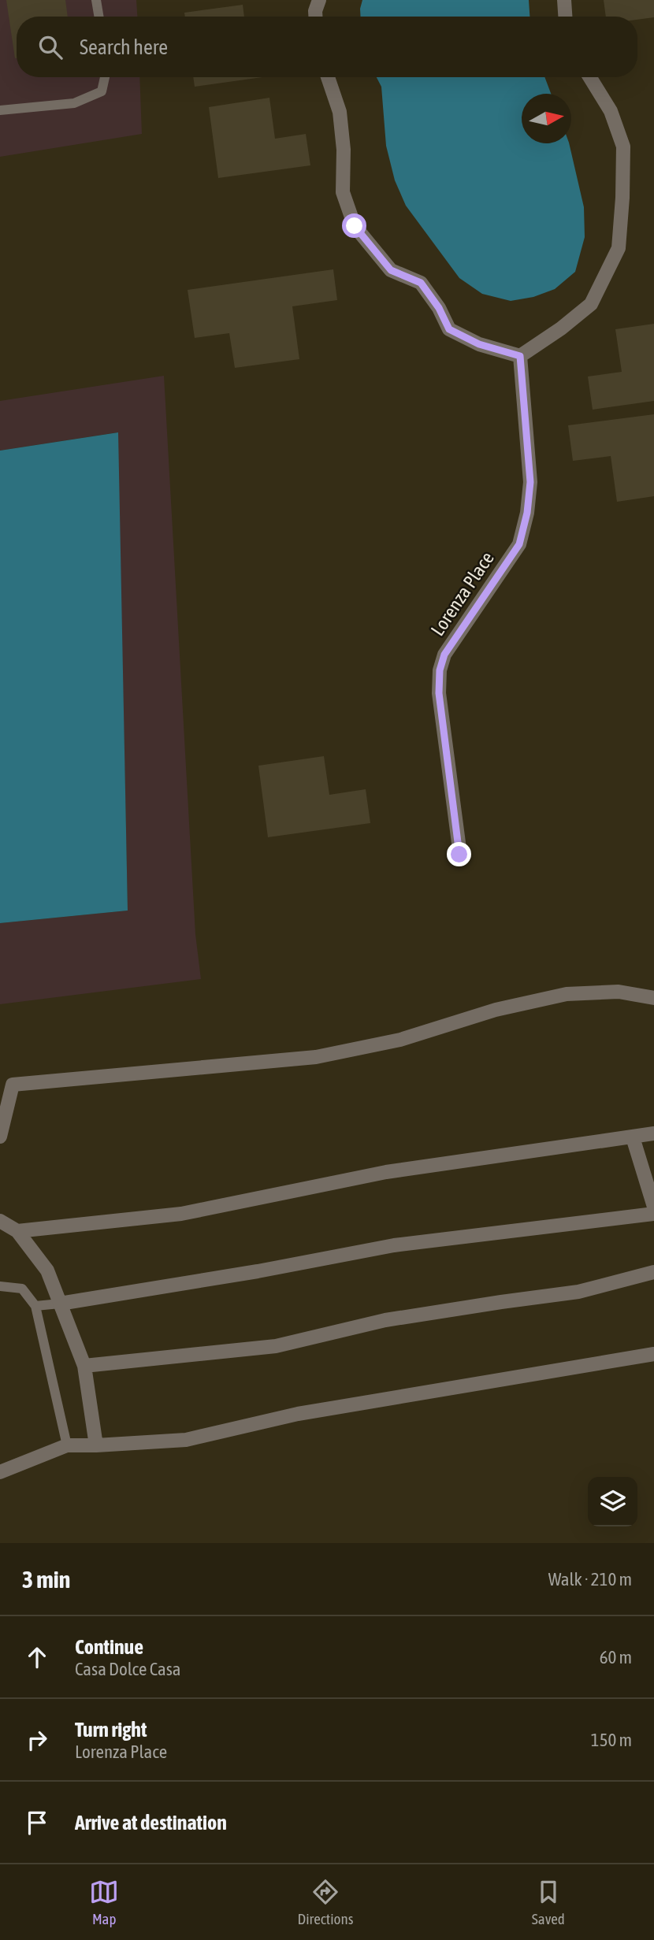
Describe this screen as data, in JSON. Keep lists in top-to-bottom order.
{
  "streets": {
    "street": ["Lorenza Place"]
  },
  "north": "right",
  "page": {
    "search": "Search here",
    "heading": ["3 min", "Walk · 210 m"],
    "list": [
      ["Continue", "Casa Dolce Casa", "60 m"],
      ["Turn right", "Lorenza Place", "150 m"],
      "Arrive at destination"
    ],
    "nav": ["Map", "Directions", "Saved"]
  }
}
